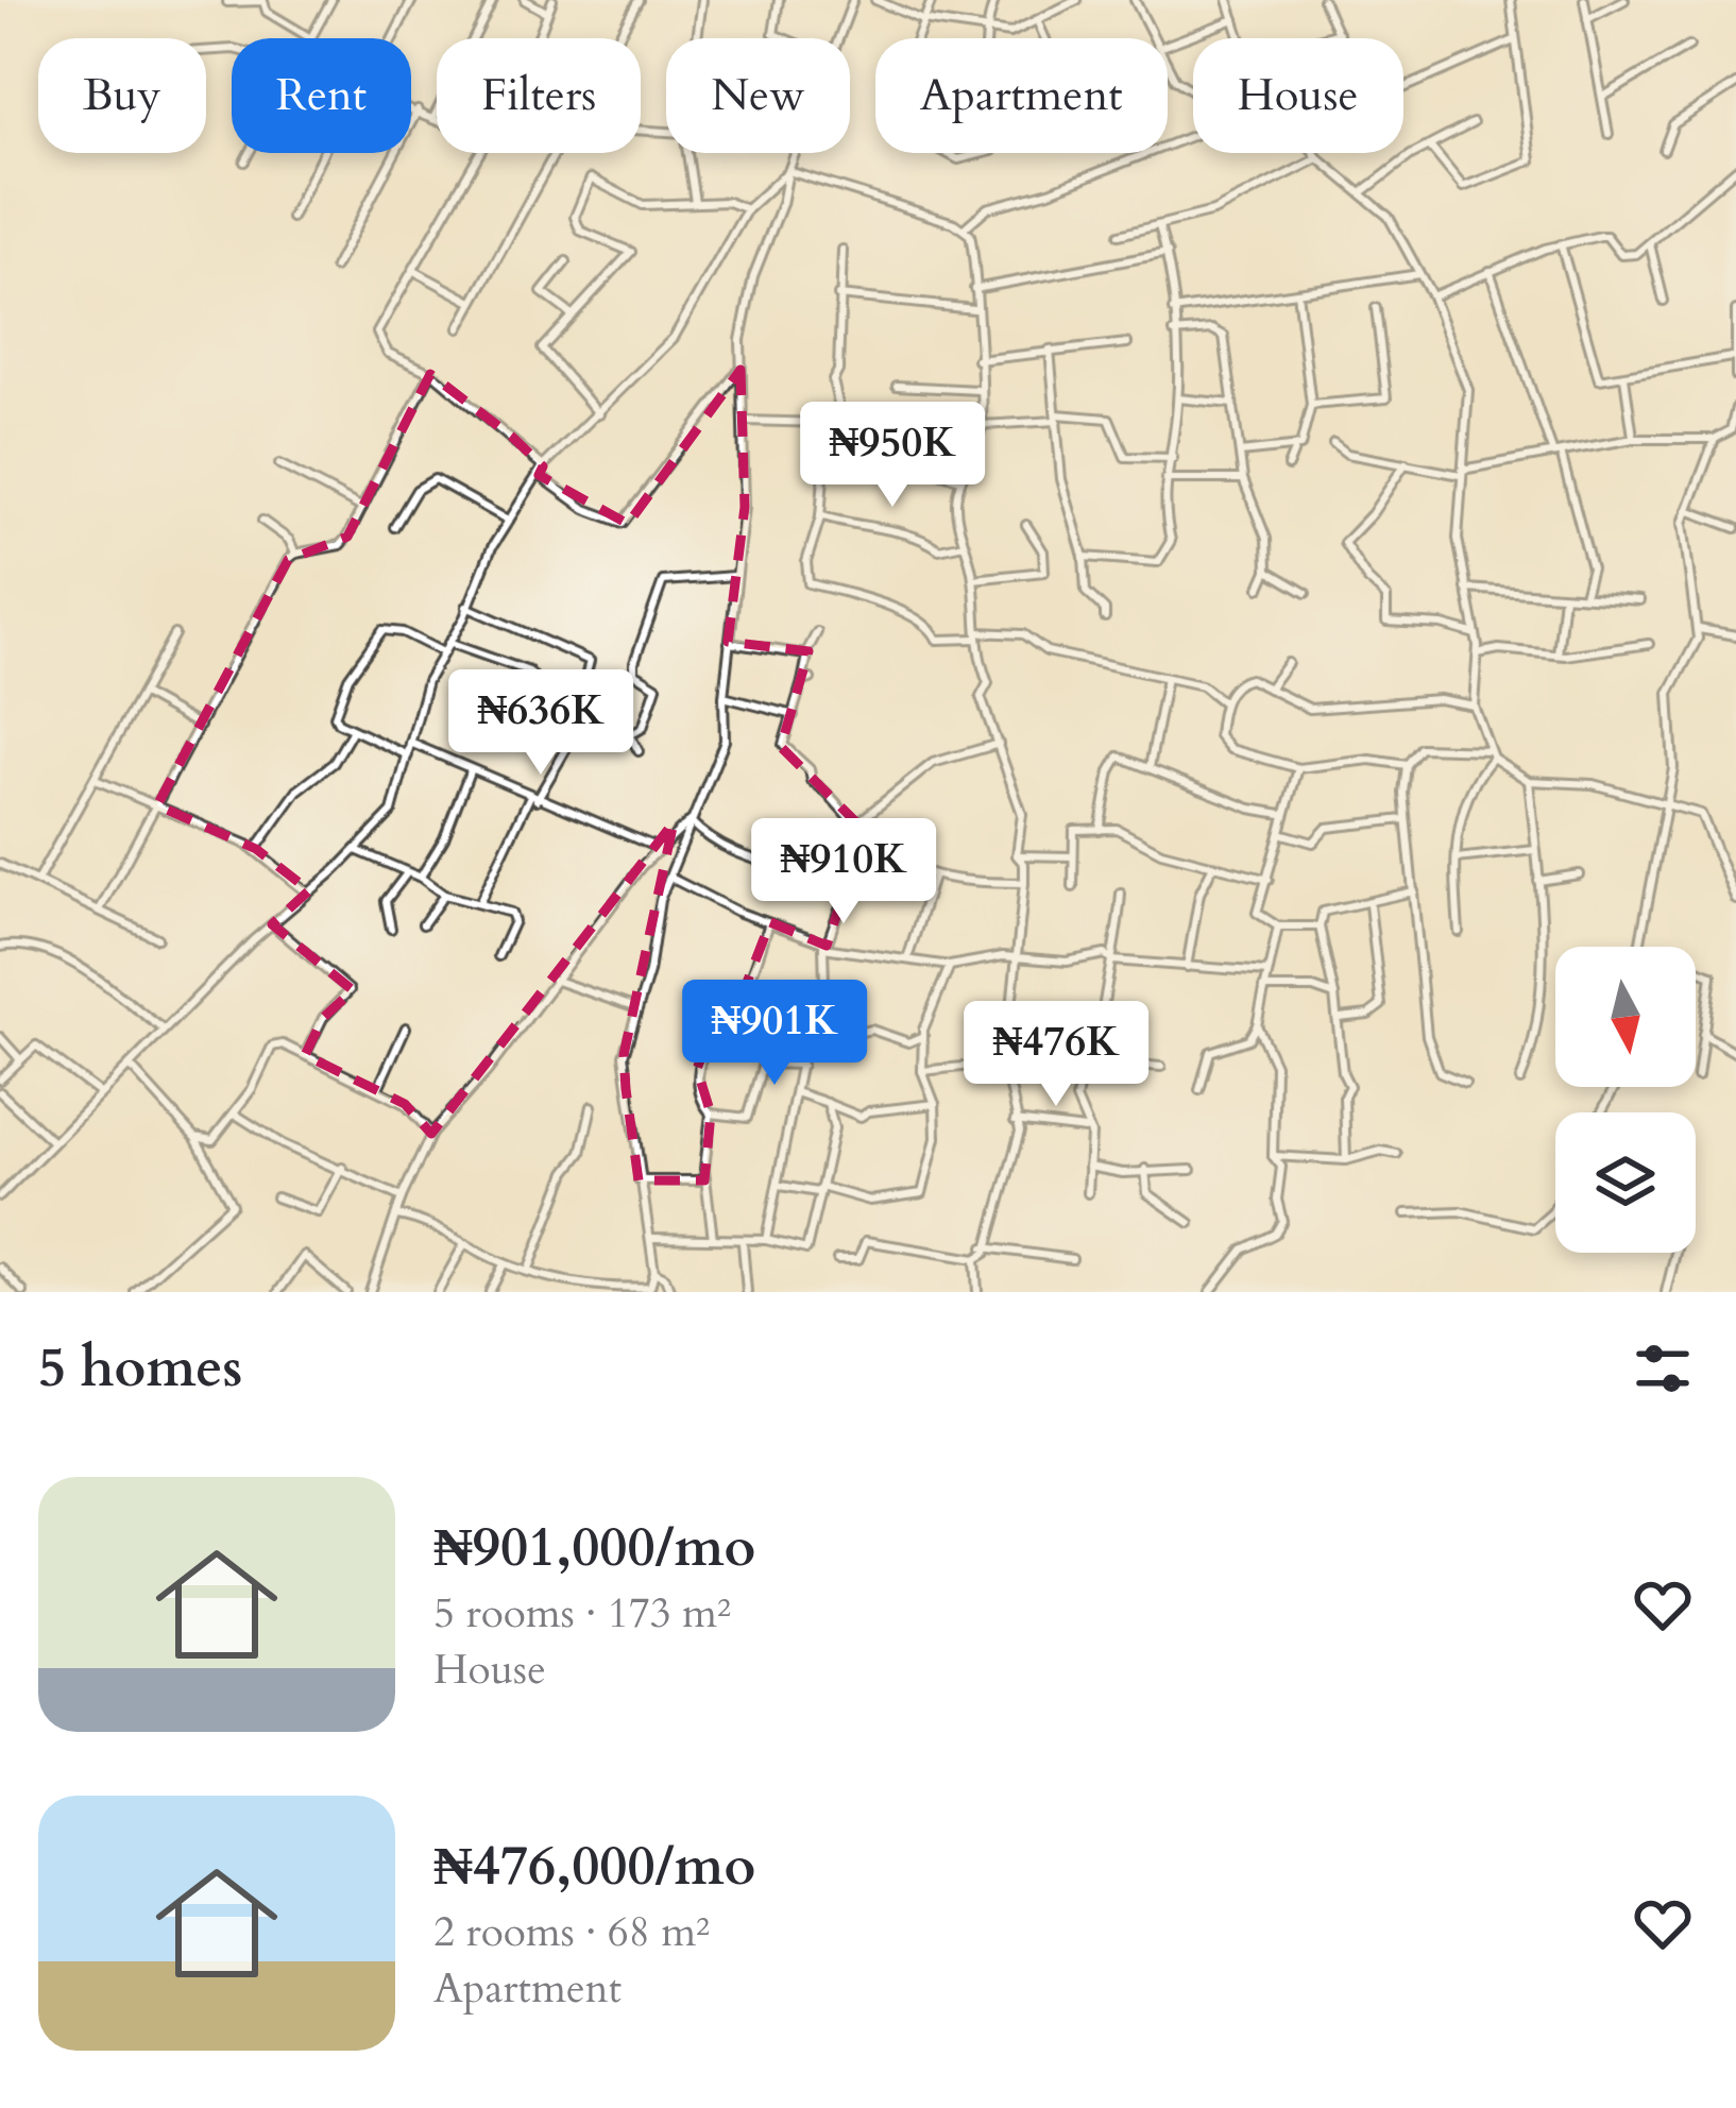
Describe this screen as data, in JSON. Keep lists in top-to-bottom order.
{
  "north": "bottom",
  "page": {
    "chip": [
      "Buy",
      "Rent",
      "Filters",
      "New",
      "Apartment",
      "House"
    ],
    "price": [
      "₦950K",
      "₦636K",
      "₦910K",
      "₦901K",
      "₦476K"
    ],
    "heading": "5 homes",
    "list": [
      {
        "name": "₦901,000/mo",
        "note": "5 rooms · 173 m² · House"
      },
      {
        "name": "₦476,000/mo",
        "note": "2 rooms · 68 m² · Apartment"
      }
    ]
  }
}
